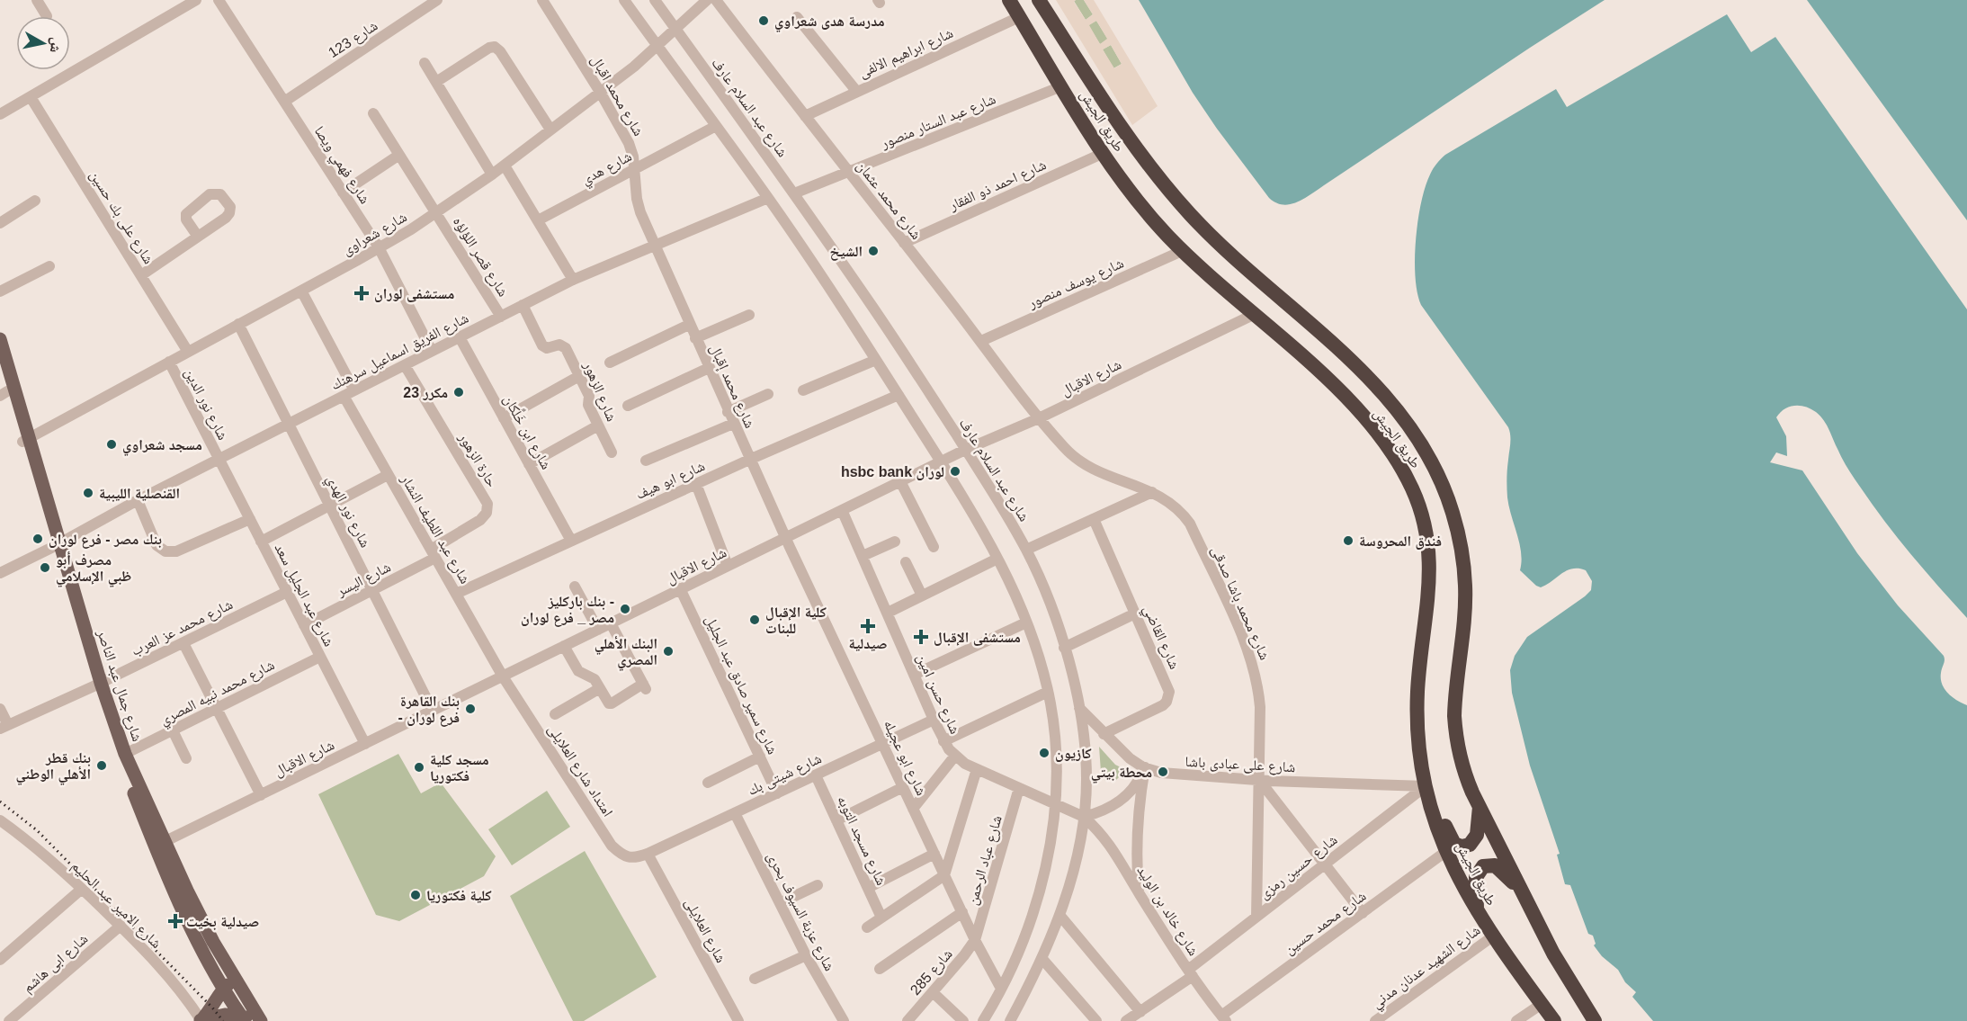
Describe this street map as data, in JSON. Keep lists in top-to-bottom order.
{
  "streets": {
    "highway": ["طريق الجيش"],
    "main road": ["شارع جمال عبد الناصر"],
    "street": [
      "شارع 123",
      "شارع ابراهيم الالفى",
      "شارع محمد اقبال",
      "شارع عبد السلام عارف",
      "شارع عبد الستار منصور",
      "شارع فهمي ويصا",
      "شارع هدي",
      "شارع احمد ذو الفقار",
      "شارع محمد عثمان",
      "شارع على بك حسين",
      "شارع شعراوى",
      "شارع قصر اللؤلؤه",
      "شارع يوسف منصور",
      "شارع الفريق اسماعيل سرهنك",
      "شارع الاقبال",
      "شارع محمد إقبال",
      "شارع الزهور",
      "شارع نور الدين",
      "شارع ابن خَلِّكان",
      "حارة الزهور",
      "شارع ابو هيف",
      "شارع نور الهدي",
      "شارع عبد اللطيف النشار",
      "شارع اليسر",
      "شارع عبد الجليل سعد",
      "شارع محمد باشا صدقى",
      "شارع محمد عز العرب",
      "شارع القاضي",
      "شارع سمير صادق عبد الجليل",
      "شارع محمد نبيه المصري",
      "شارع حسن امين",
      "شارع ابو عجيله",
      "شارع على عبادى باشا",
      "امتداد شارع العلايلى",
      "شارع شيتى بك",
      "شارع مسجد التوبه",
      "شارع عباد الرحمن",
      "شارع حسين رمزى",
      "شارع الامير عبد الحليم",
      "شارع خالد بن الوليد",
      "شارع عزبة السيوف بحرى",
      "شارع محمد حسين",
      "شارع العلايلى",
      "شارع ابى هاشم",
      "شارع الشهيد عدنان مدني",
      "شارع 285"
    ]
  },
  "crossings": [
    ["شارع 123", "شارع فهمي ويصا"],
    ["شارع ابراهيم الالفى", "طريق الجيش"],
    ["شارع ابراهيم الالفى", "شارع محمد عثمان"],
    ["شارع محمد اقبال", "شارع هدي"],
    ["شارع محمد اقبال", "شارع شعراوى"],
    ["شارع محمد اقبال", "شارع الفريق اسماعيل سرهنك"],
    ["شارع محمد اقبال", "شارع محمد إقبال"],
    ["شارع عبد السلام عارف", "شارع عبد الستار منصور"],
    ["شارع عبد السلام عارف", "شارع شعراوى"],
    ["شارع عبد السلام عارف", "شارع الاقبال"],
    ["شارع عبد السلام عارف", "شارع حسن امين"],
    ["شارع عبد السلام عارف", "شارع على عبادى باشا"],
    ["شارع عبد السلام عارف", "شارع خالد بن الوليد"],
    ["شارع عبد الستار منصور", "طريق الجيش"],
    ["شارع عبد الستار منصور", "شارع محمد عثمان"],
    ["طريق الجيش", "شارع احمد ذو الفقار"],
    ["طريق الجيش", "شارع يوسف منصور"],
    ["طريق الجيش", "شارع الاقبال"],
    ["طريق الجيش", "شارع على عبادى باشا"],
    ["طريق الجيش", "شارع حسين رمزى"],
    ["طريق الجيش", "شارع محمد حسين"],
    ["طريق الجيش", "شارع الشهيد عدنان مدني"],
    ["شارع فهمي ويصا", "شارع شعراوى"],
    ["شارع فهمي ويصا", "شارع الفريق اسماعيل سرهنك"],
    ["شارع احمد ذو الفقار", "شارع محمد عثمان"],
    ["شارع محمد عثمان", "شارع يوسف منصور"],
    ["شارع محمد عثمان", "شارع الاقبال"],
    ["شارع محمد عثمان", "شارع محمد باشا صدقى"],
    ["شارع على بك حسين", "شارع شعراوى"],
    ["شارع شعراوى", "شارع قصر اللؤلؤه"],
    ["شارع شعراوى", "شارع نور الدين"],
    ["شارع شعراوى", "شارع نور الهدي"],
    ["شارع شعراوى", "شارع جمال عبد الناصر"],
    ["شارع قصر اللؤلؤه", "شارع الفريق اسماعيل سرهنك"],
    ["شارع الفريق اسماعيل سرهنك", "شارع محمد إقبال"],
    ["شارع الفريق اسماعيل سرهنك", "شارع الزهور"],
    ["شارع الفريق اسماعيل سرهنك", "شارع نور الدين"],
    ["شارع الفريق اسماعيل سرهنك", "شارع ابن خَلِّكان"],
    ["شارع الفريق اسماعيل سرهنك", "حارة الزهور"],
    ["شارع الفريق اسماعيل سرهنك", "شارع نور الهدي"],
    ["شارع الفريق اسماعيل سرهنك", "شارع عبد اللطيف النشار"],
    ["شارع الفريق اسماعيل سرهنك", "شارع عبد الجليل سعد"],
    ["شارع الفريق اسماعيل سرهنك", "شارع جمال عبد الناصر"],
    ["شارع الاقبال", "شارع محمد إقبال"],
    ["شارع الاقبال", "شارع نور الهدي"],
    ["شارع الاقبال", "شارع عبد اللطيف النشار"],
    ["شارع الاقبال", "شارع عبد الجليل سعد"],
    ["شارع الاقبال", "شارع محمد باشا صدقى"],
    ["شارع الاقبال", "شارع سمير صادق عبد الجليل"],
    ["شارع الاقبال", "شارع جمال عبد الناصر"],
    ["شارع الاقبال", "شارع حسن امين"],
    ["شارع الاقبال", "شارع ابو عجيله"],
    ["شارع الاقبال", "امتداد شارع العلايلى"],
    ["شارع محمد إقبال", "شارع ابو هيف"],
    ["شارع محمد إقبال", "شارع ابو عجيله"],
    ["شارع نور الدين", "شارع عبد الجليل سعد"],
    ["شارع ابن خَلِّكان", "شارع ابو هيف"],
    ["حارة الزهور", "شارع عبد اللطيف النشار"],
    ["حارة الزهور", "شارع اليسر"],
    ["شارع ابو هيف", "شارع عبد اللطيف النشار"],
    ["شارع نور الهدي", "شارع اليسر"],
    ["شارع عبد اللطيف النشار", "شارع اليسر"],
    ["شارع عبد اللطيف النشار", "امتداد شارع العلايلى"],
    ["شارع اليسر", "شارع عبد الجليل سعد"],
    ["شارع عبد الجليل سعد", "شارع محمد عز العرب"],
    ["شارع عبد الجليل سعد", "شارع محمد نبيه المصري"],
    ["شارع محمد باشا صدقى", "شارع على عبادى باشا"],
    ["شارع محمد باشا صدقى", "شارع حسين رمزى"],
    ["شارع محمد عز العرب", "شارع جمال عبد الناصر"],
    ["شارع القاضي", "شارع على عبادى باشا"],
    ["شارع سمير صادق عبد الجليل", "شارع شيتى بك"],
    ["شارع جمال عبد الناصر", "شارع محمد نبيه المصري"],
    ["شارع حسن امين", "شارع شيتى بك"],
    ["شارع حسن امين", "شارع عباد الرحمن"],
    ["شارع حسن امين", "شارع خالد بن الوليد"],
    ["شارع ابو عجيله", "شارع شيتى بك"],
    ["شارع ابو عجيله", "شارع عباد الرحمن"],
    ["شارع ابو عجيله", "شارع 285"],
    ["شارع على عبادى باشا", "شارع حسين رمزى"],
    ["امتداد شارع العلايلى", "شارع شيتى بك"],
    ["امتداد شارع العلايلى", "شارع العلايلى"],
    ["شارع شيتى بك", "شارع مسجد التوبه"],
    ["شارع شيتى بك", "شارع عزبة السيوف بحرى"],
    ["شارع شيتى بك", "شارع العلايلى"],
    ["شارع عباد الرحمن", "شارع 285"],
    ["شارع حسين رمزى", "شارع خالد بن الوليد"],
    ["شارع الامير عبد الحليم", "شارع ابى هاشم"],
    ["شارع خالد بن الوليد", "شارع محمد حسين"]
  ],
  "places": {
    "other": [
      "مدرسة هدى شعراوي",
      "الشيخ",
      "23 مكرر",
      "مسجد شعراوي",
      "hsbc bank لوران",
      "القنصلية الليبية",
      "بنك مصر - فرع لوران",
      "فندق المحروسة",
      "مصرف أبو ظبي الإسلامي",
      "بنك باركليز - مصر _ فرع لوران",
      "كلية الإقبال للبنات",
      "البنك الأهلي المصري",
      "بنك القاهرة - فرع لوران",
      "كازيون",
      "بنك قطر الأهلي الوطني",
      "مسجد كلية فكتوريا",
      "محطة بيتي",
      "كلية فكتوريا"
    ],
    "health": [
      "مستشفى لوران",
      "صيدلية",
      "مستشفى الإقبال",
      "صيدلية بخيت"
    ]
  },
  "north": "right"
}
